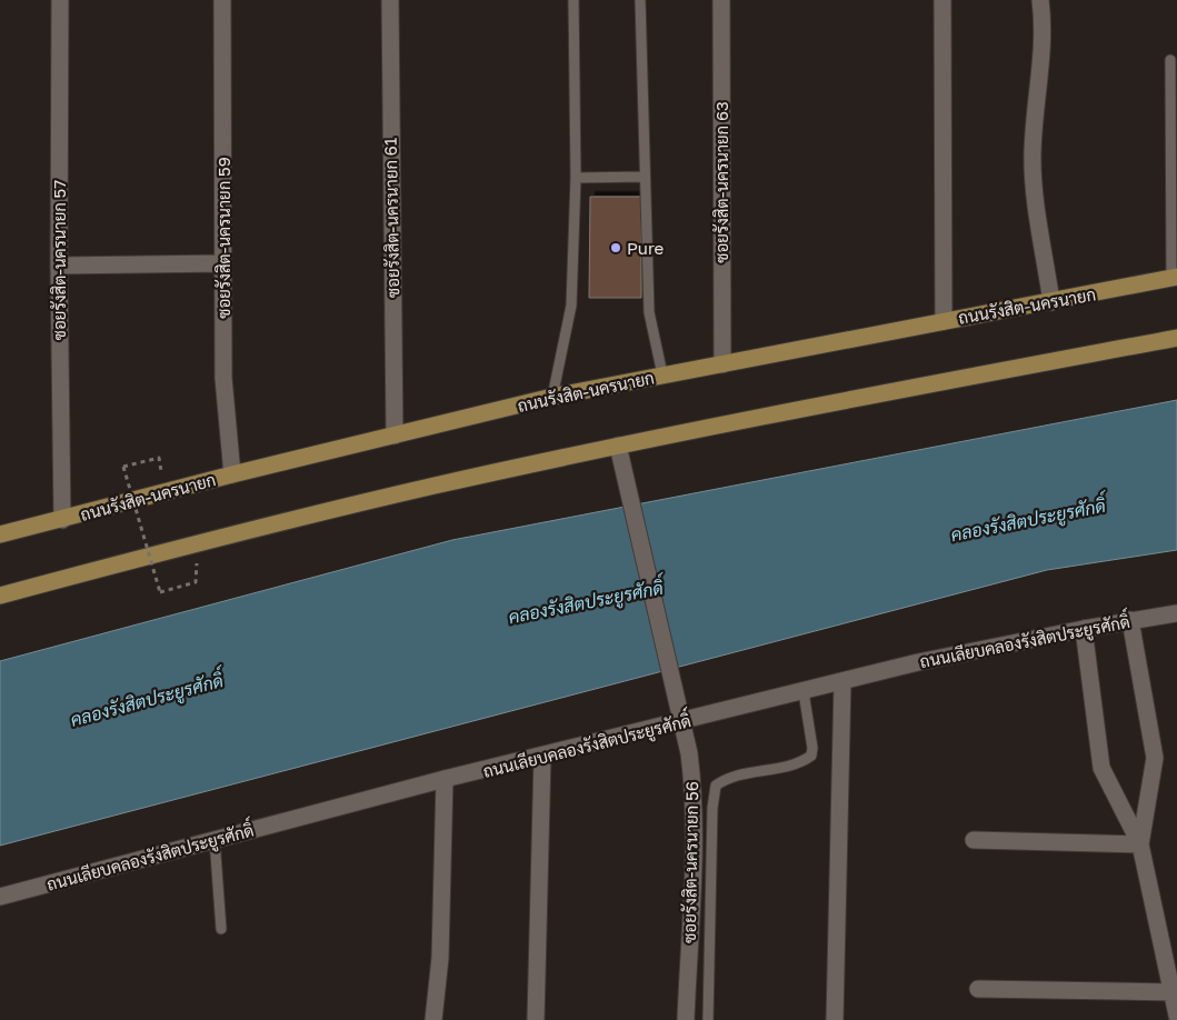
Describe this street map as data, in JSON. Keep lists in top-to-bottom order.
{
  "streets": {
    "main road": ["ถนนรังสิต-นครนายก"],
    "street": [
      "ซอยรังสิต-นครนายก 63",
      "ซอยรังสิต-นครนายก 61",
      "ซอยรังสิต-นครนายก 59",
      "ซอยรังสิต-นครนายก 57",
      "ถนนเลียบคลองรังสิตประยูรศักดิ์",
      "ซอยรังสิต-นครนายก 56"
    ]
  },
  "crossings": [
    ["ซอยรังสิต-นครนายก 63", "ถนนรังสิต-นครนายก"],
    ["ซอยรังสิต-นครนายก 61", "ถนนรังสิต-นครนายก"],
    ["ซอยรังสิต-นครนายก 59", "ถนนรังสิต-นครนายก"],
    ["ซอยรังสิต-นครนายก 57", "ถนนรังสิต-นครนายก"],
    ["ถนนเลียบคลองรังสิตประยูรศักดิ์", "ซอยรังสิต-นครนายก 56"]
  ],
  "water": ["คลองรังสิตประยูรศักดิ์"],
  "places": ["Pure"]
}
